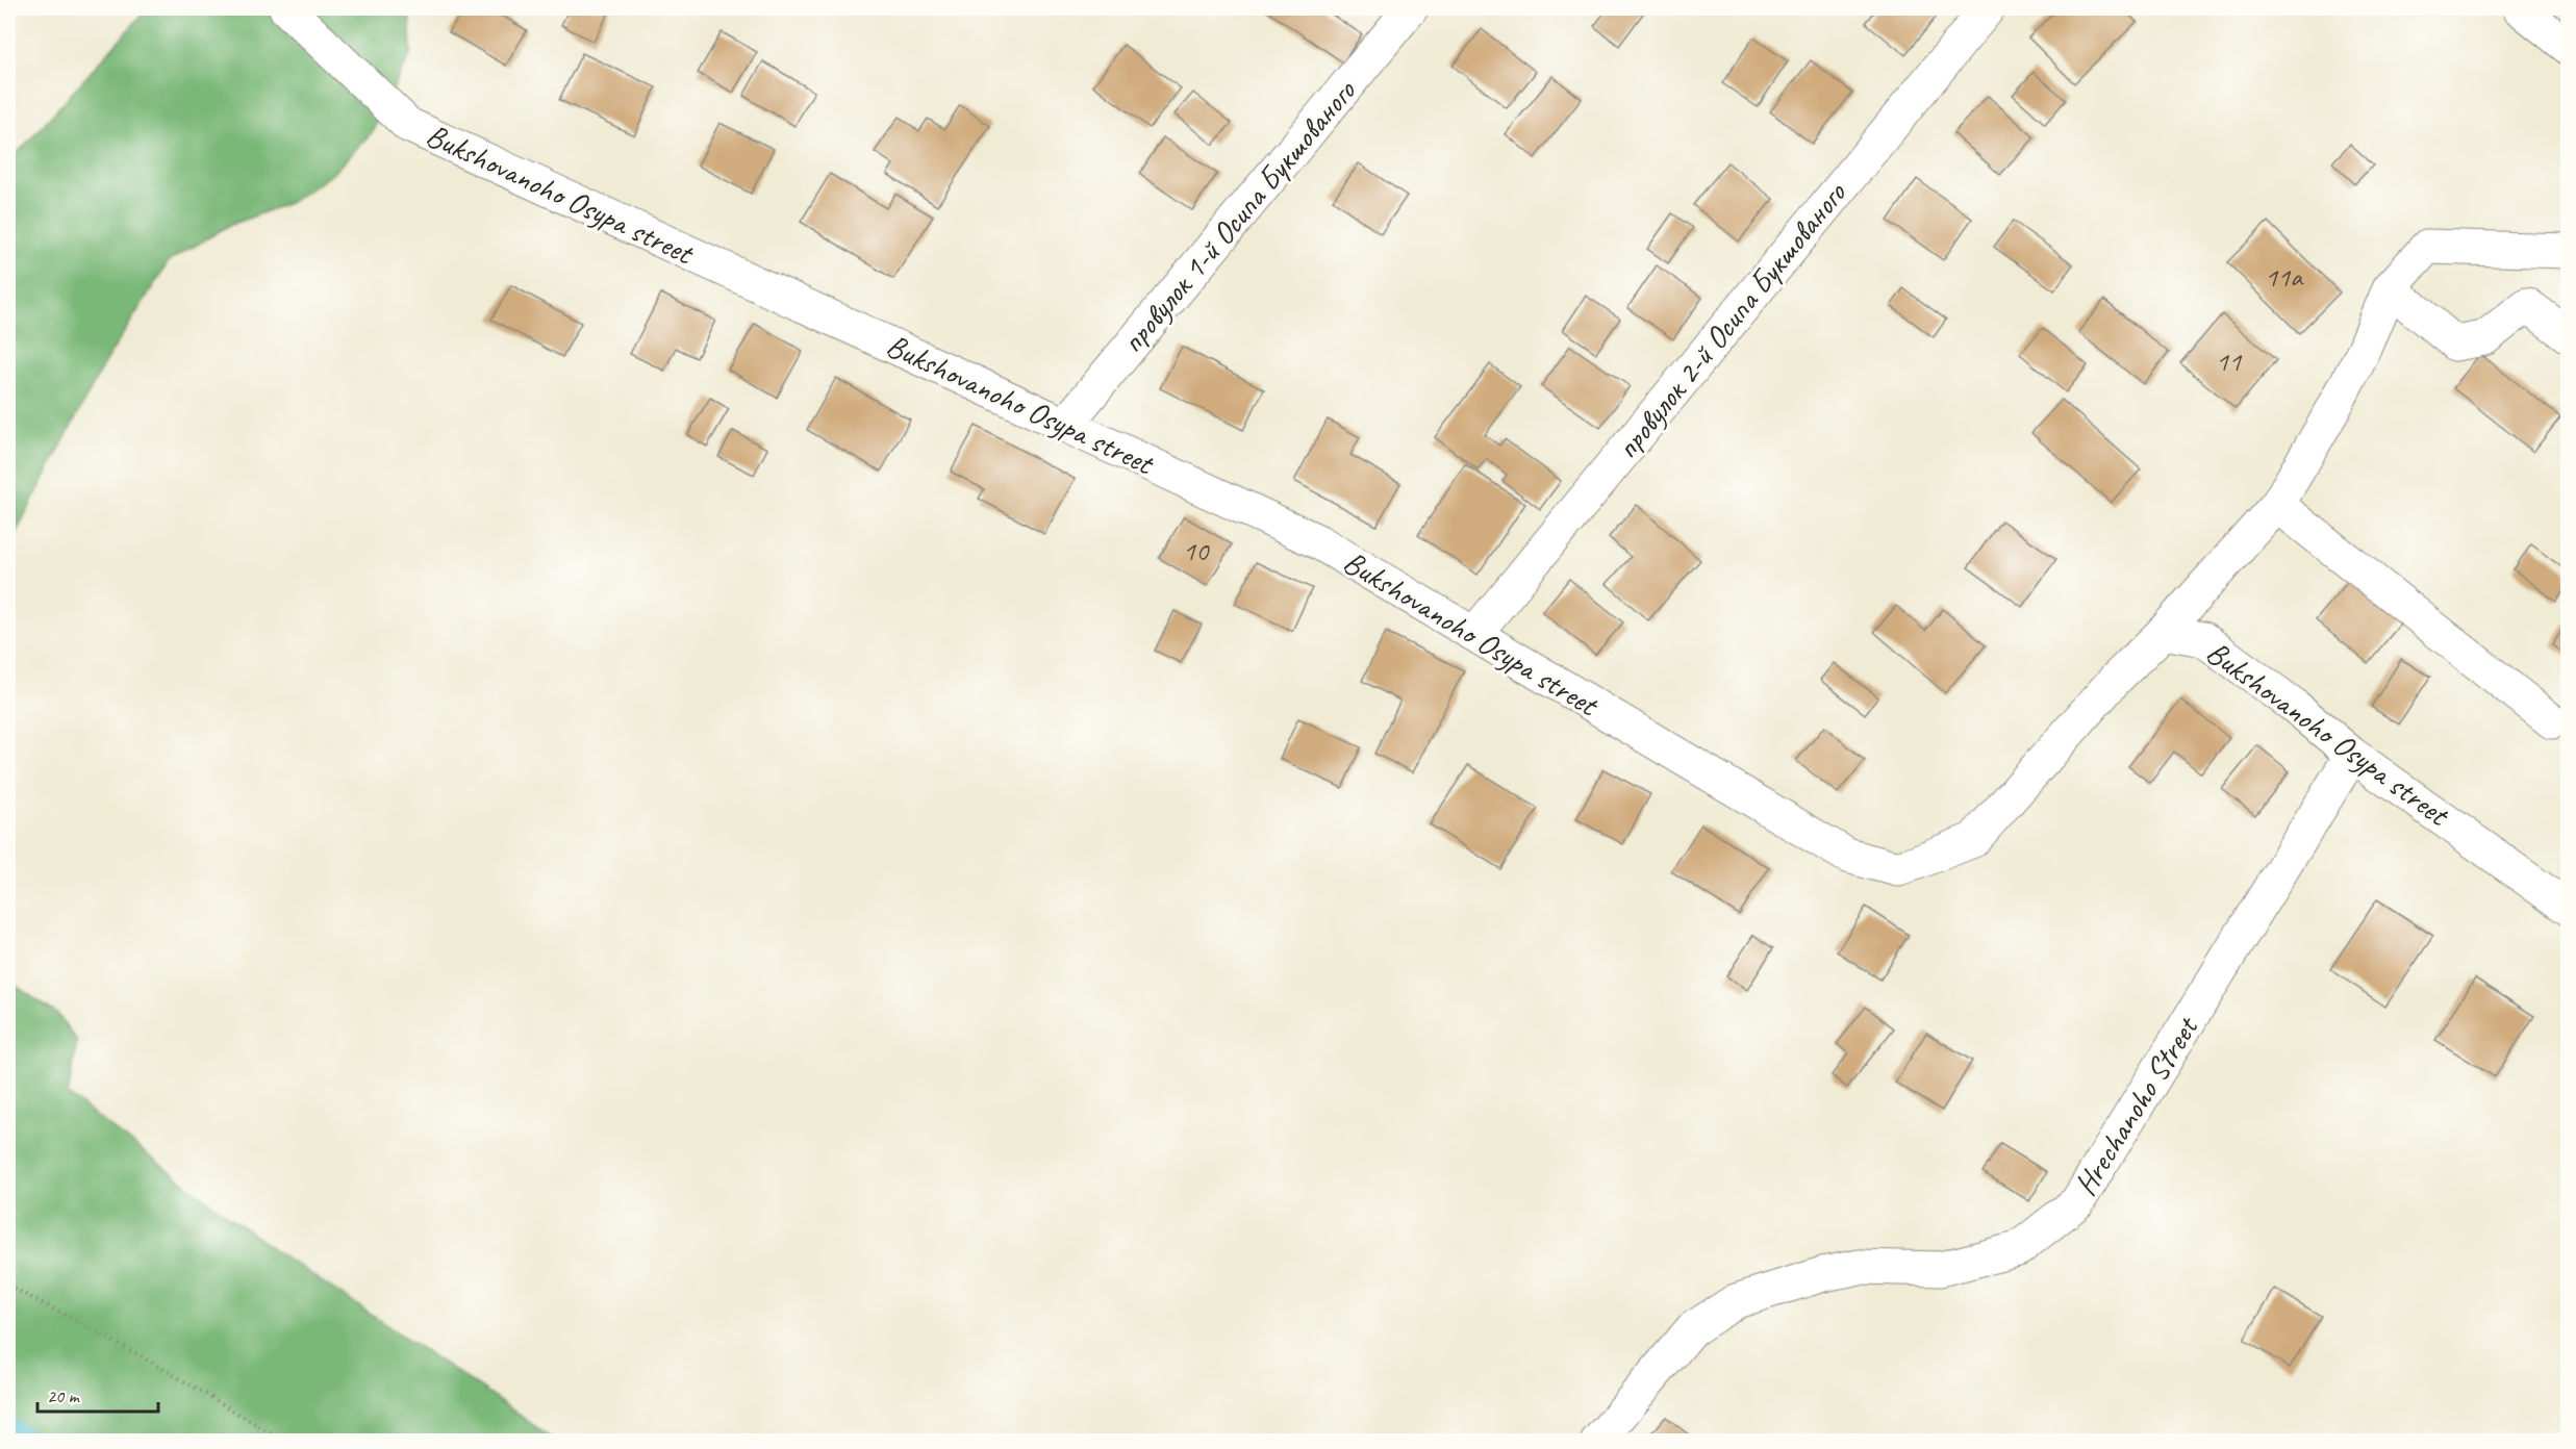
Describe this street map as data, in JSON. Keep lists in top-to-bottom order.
{
  "streets": {
    "street": [
      "Bukshovanoho Osypa street",
      "провулок 1-й Осипа Букшованого",
      "провулок 2-й Осипа Букшованого",
      "Hrechanoho Street"
    ]
  },
  "crossings": [
    ["Bukshovanoho Osypa street", "провулок 1-й Осипа Букшованого"],
    ["Bukshovanoho Osypa street", "провулок 2-й Осипа Букшованого"],
    ["Bukshovanoho Osypa street", "Hrechanoho Street"]
  ],
  "house_numbers": ["11а", "11", "10"],
  "scale_bar": "20 m"
}
